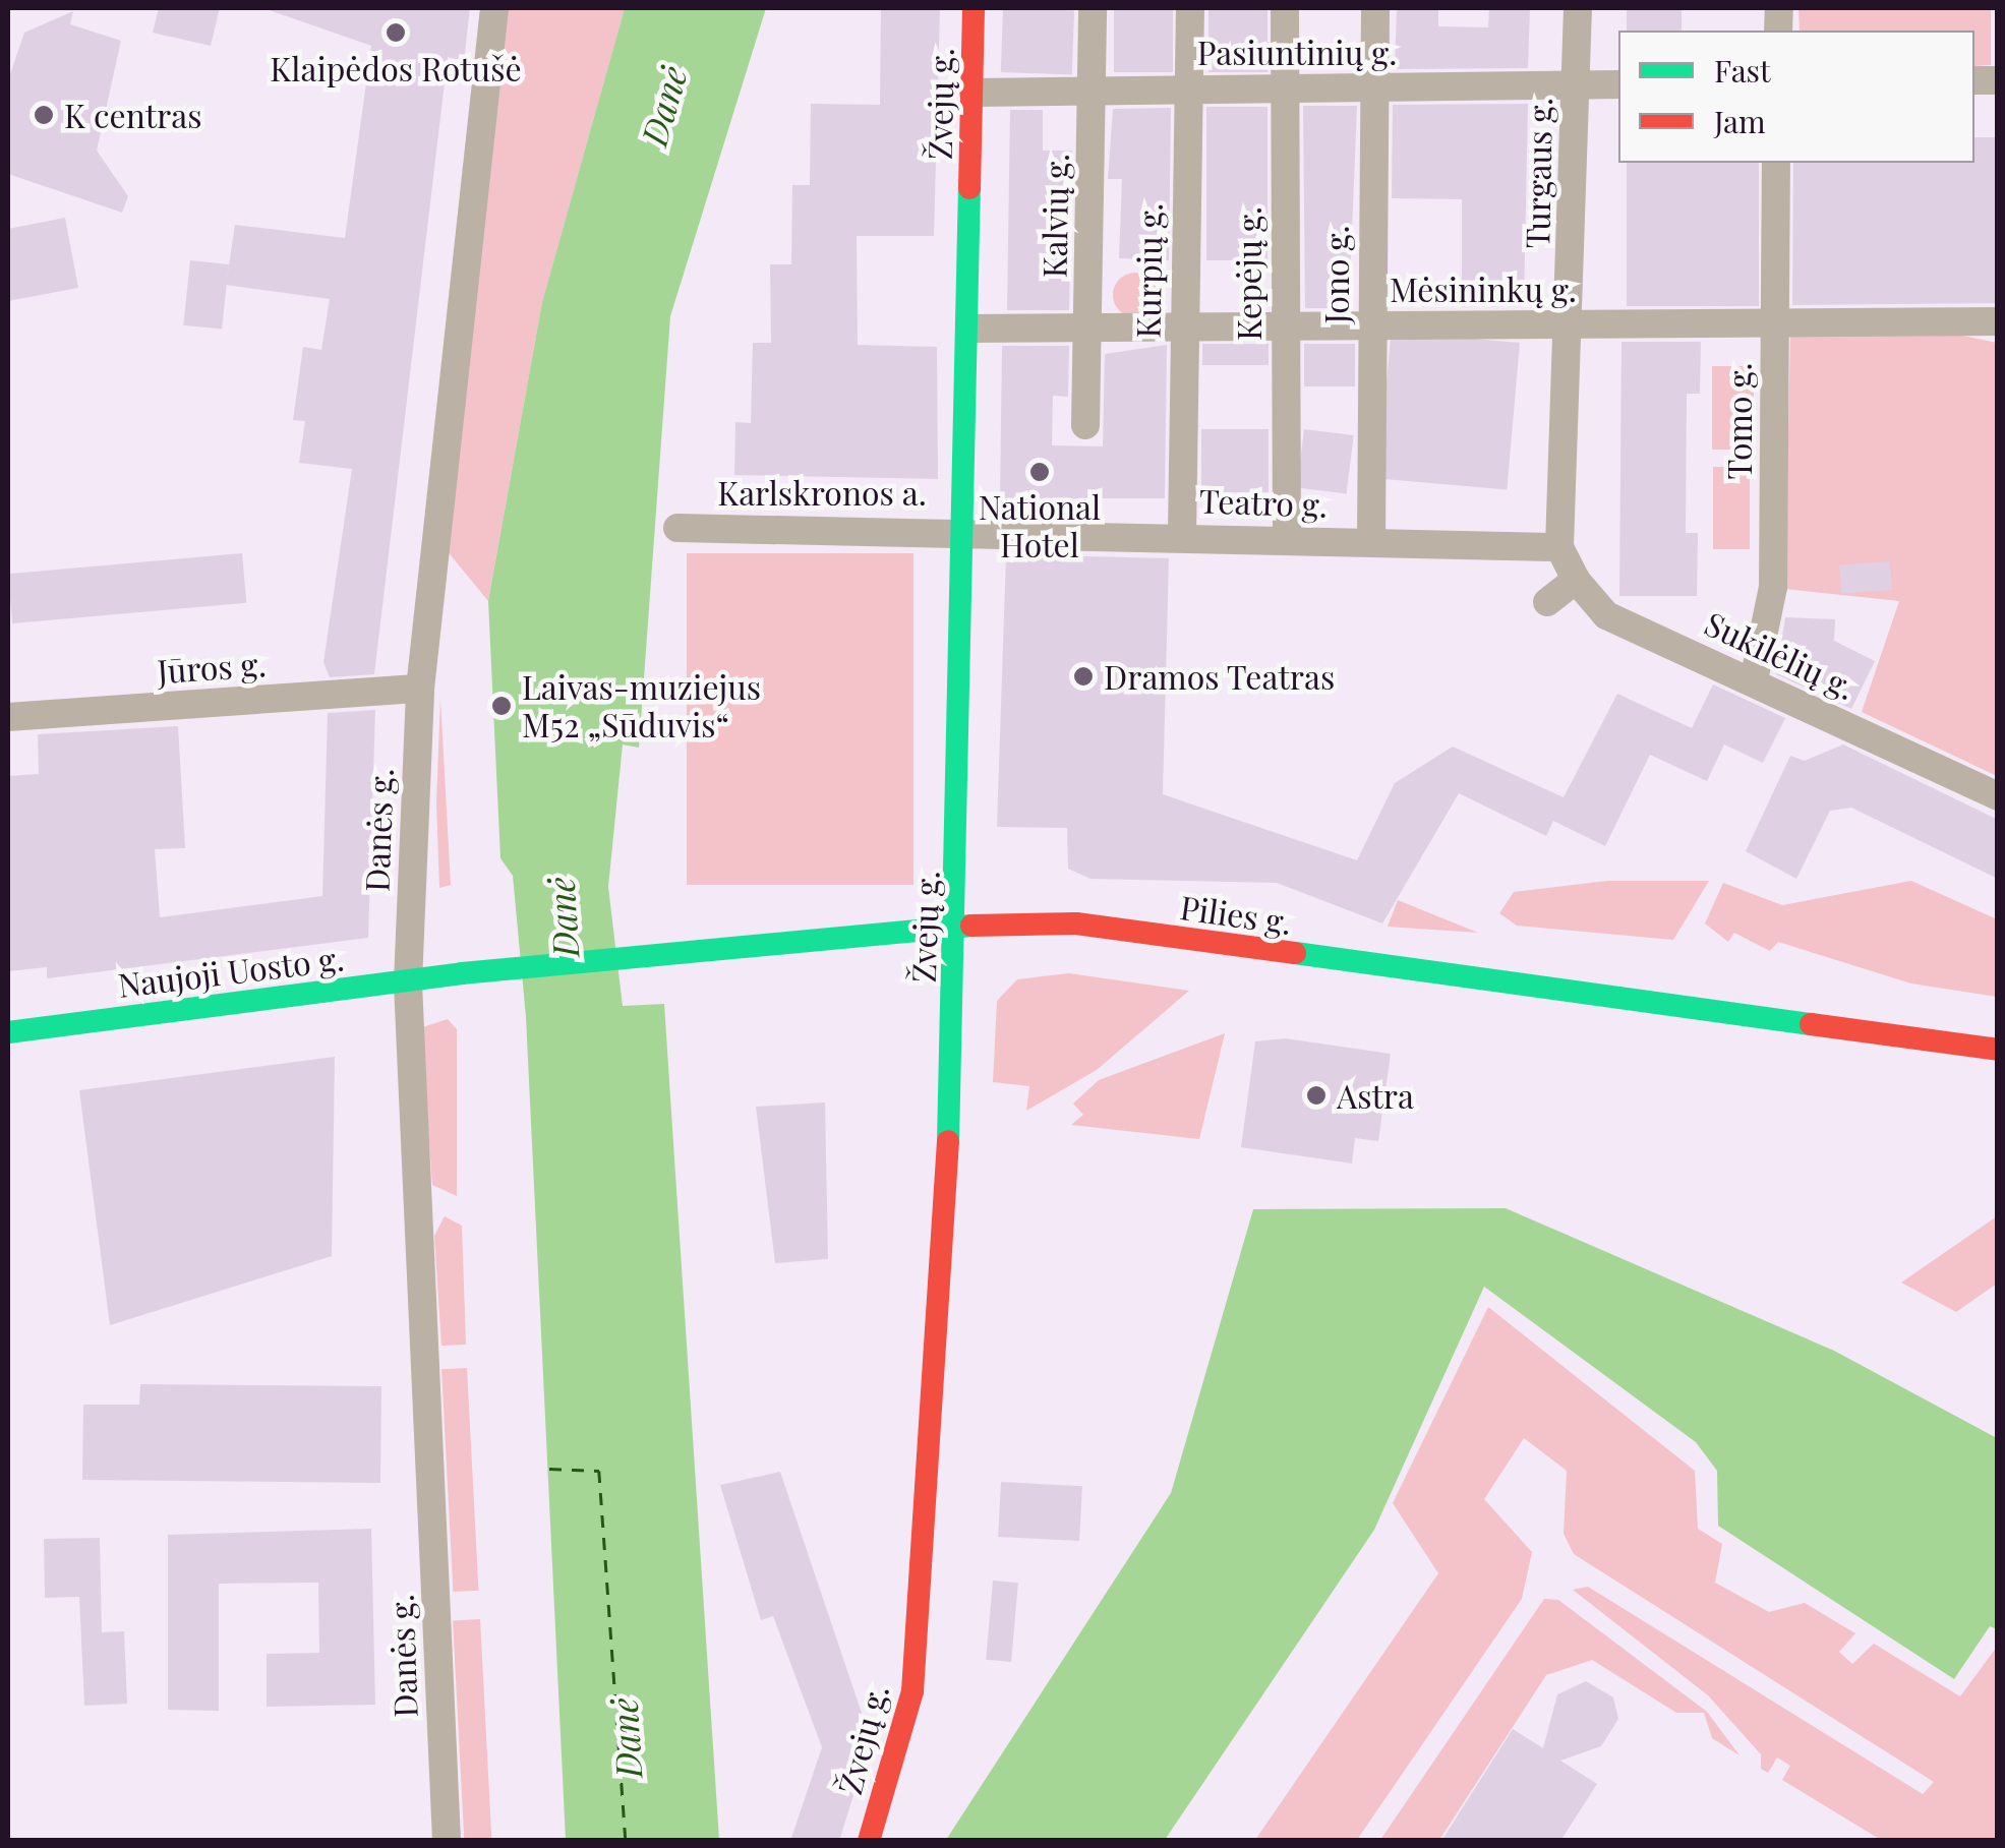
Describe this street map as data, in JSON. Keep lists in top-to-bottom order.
{
  "streets": {
    "main road": ["Žvejų g.", "Pilies g.", "Naujoji Uosto g."],
    "street": [
      "Pasiuntinių g.",
      "Turgaus g.",
      "Kalvių g.",
      "Kurpių g.",
      "Kepėjų g.",
      "Jono g.",
      "Mėsininkų g.",
      "Tomo g.",
      "Karlskronos a.",
      "Teatro g.",
      "Sukilėlių g.",
      "Jūros g.",
      "Danės g."
    ]
  },
  "crossings": [
    ["Pasiuntinių g.", "Žvejų g."],
    ["Pasiuntinių g.", "Turgaus g."],
    ["Pasiuntinių g.", "Kalvių g."],
    ["Pasiuntinių g.", "Kurpių g."],
    ["Pasiuntinių g.", "Kepėjų g."],
    ["Pasiuntinių g.", "Jono g."],
    ["Žvejų g.", "Mėsininkų g."],
    ["Žvejų g.", "Karlskronos a."],
    ["Žvejų g.", "Teatro g."],
    ["Žvejų g.", "Pilies g."],
    ["Turgaus g.", "Mėsininkų g."],
    ["Turgaus g.", "Teatro g."],
    ["Turgaus g.", "Sukilėlių g."],
    ["Kalvių g.", "Mėsininkų g."],
    ["Kurpių g.", "Mėsininkų g."],
    ["Kurpių g.", "Teatro g."],
    ["Kepėjų g.", "Mėsininkų g."],
    ["Kepėjų g.", "Teatro g."],
    ["Jono g.", "Mėsininkų g."],
    ["Jono g.", "Teatro g."],
    ["Mėsininkų g.", "Tomo g."],
    ["Tomo g.", "Sukilėlių g."],
    ["Karlskronos a.", "Teatro g."],
    ["Jūros g.", "Danės g."],
    ["Danės g.", "Naujoji Uosto g."],
    ["Pilies g.", "Naujoji Uosto g."]
  ],
  "water": ["Danė"],
  "places": [
    "Klaipėdos Rotušė",
    "K centras",
    "National Hotel",
    "Dramos Teatras",
    "Laivas-muziejus M52 „Sūduvis“",
    "Astra"
  ],
  "legend": ["Fast", "Jam"]
}
